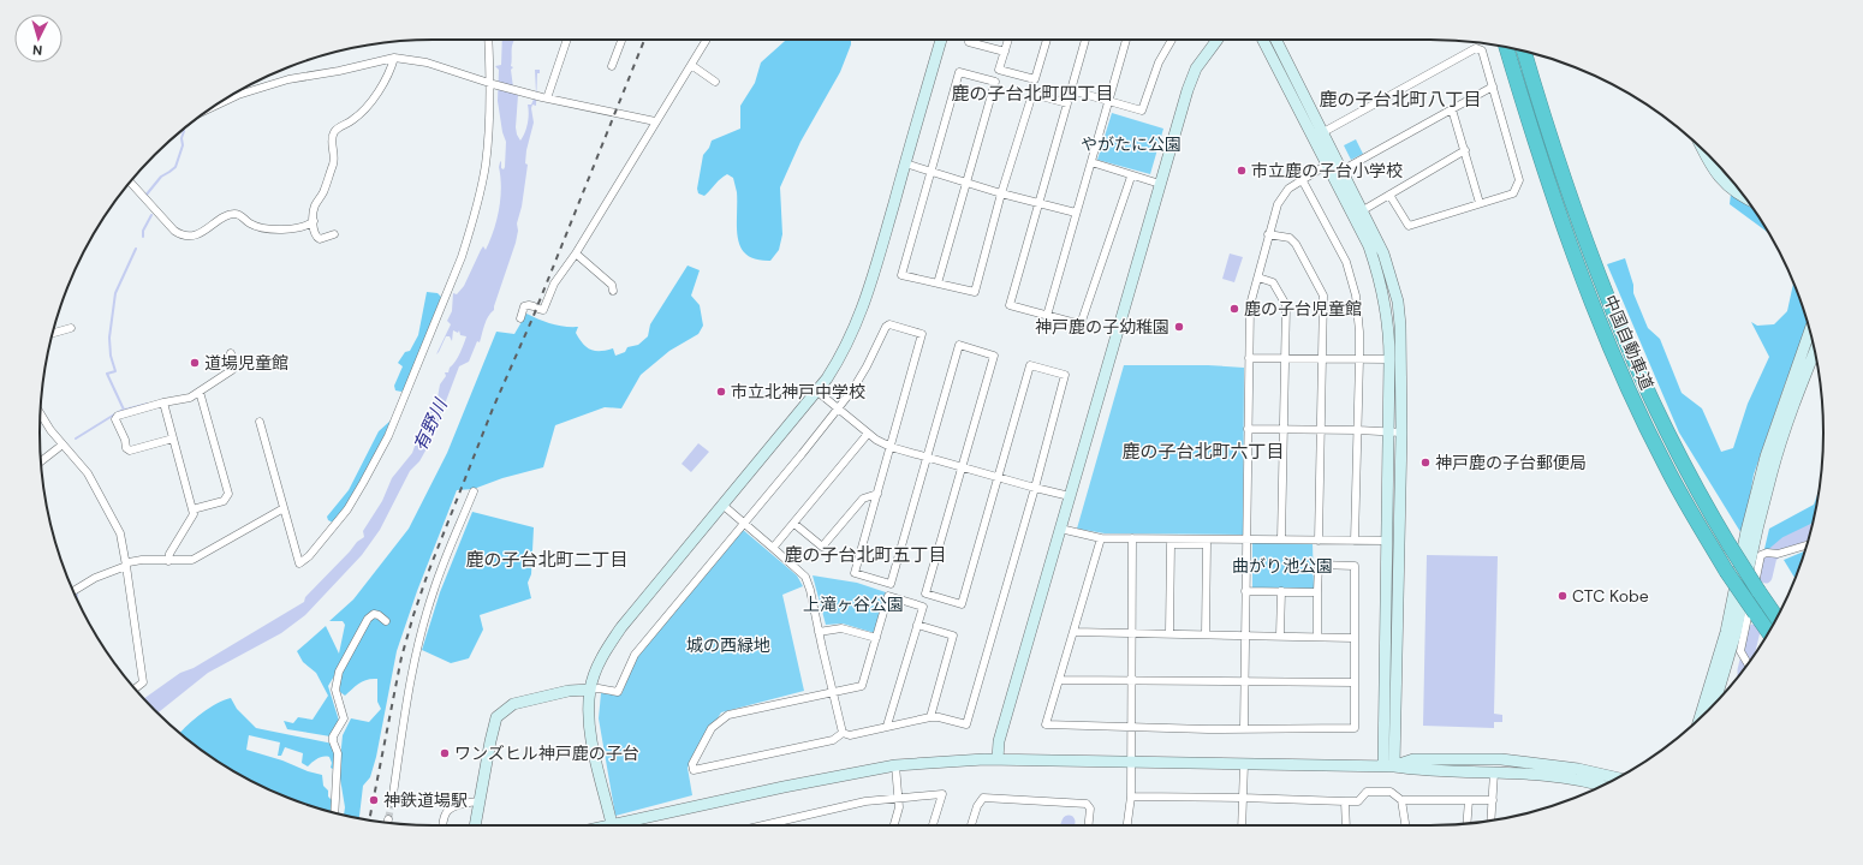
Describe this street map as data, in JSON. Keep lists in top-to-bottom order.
{
  "streets": {
    "highway": ["中国自動車道"]
  },
  "districts": [
    "鹿の子台北町四丁目",
    "鹿の子台北町八丁目",
    "鹿の子台北町六丁目",
    "鹿の子台北町五丁目",
    "鹿の子台北町二丁目"
  ],
  "water": ["有野川"],
  "parks": [
    "やがたに公園",
    "曲がり池公園",
    "上滝ヶ谷公園",
    "城の西緑地"
  ],
  "places": [
    "市立鹿の子台小学校",
    "鹿の子台児童館",
    "神戸鹿の子幼稚園",
    "道場児童館",
    "市立北神戸中学校",
    "神戸鹿の子台郵便局",
    "CTC Kobe",
    "ワンズヒル神戸鹿の子台",
    "神鉄道場駅"
  ],
  "north": "bottom"
}
